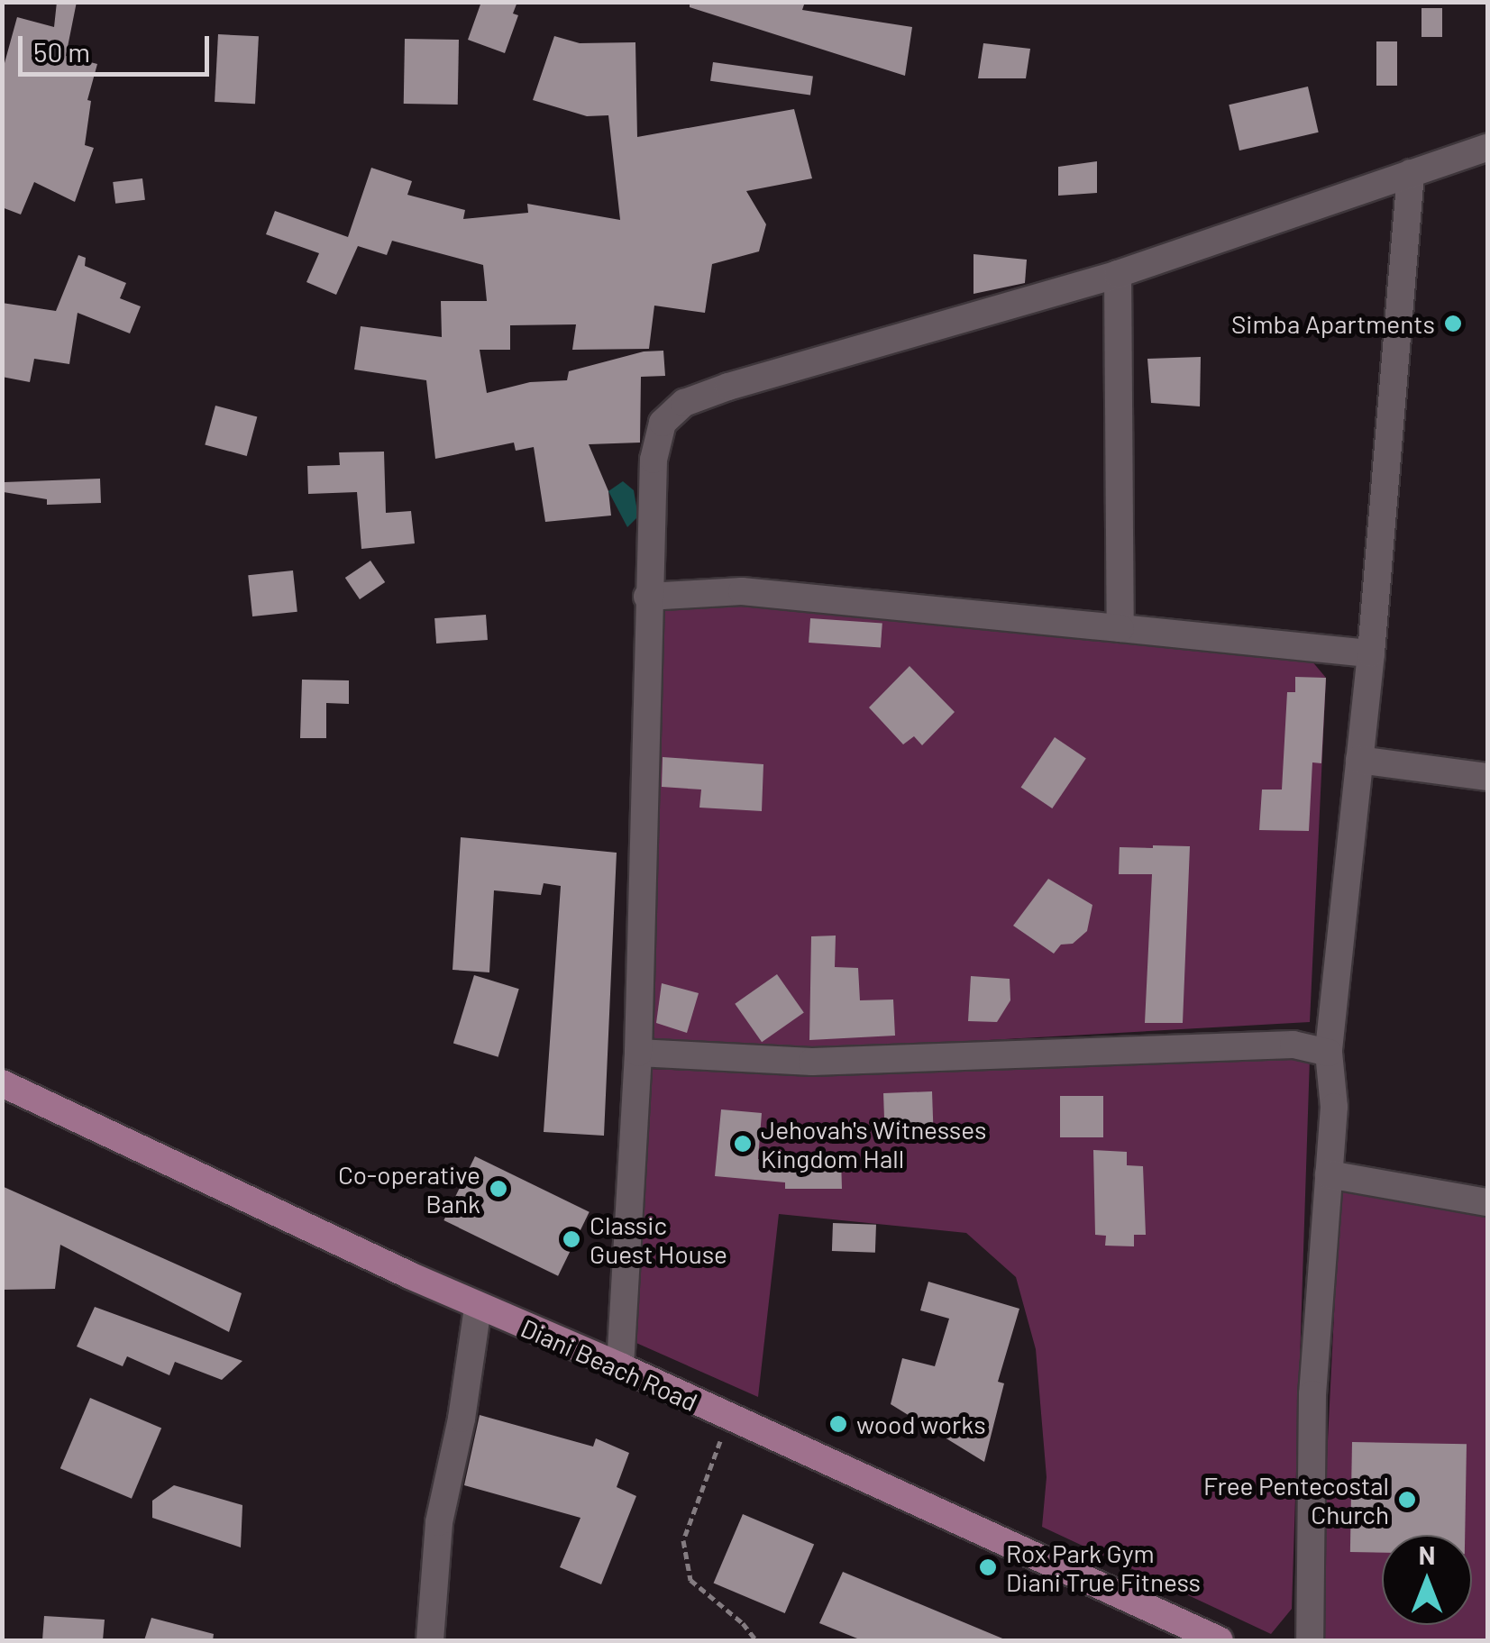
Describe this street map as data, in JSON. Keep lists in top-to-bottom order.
{
  "streets": {
    "main road": ["Diani Beach Road"]
  },
  "places": [
    "Simba Apartments",
    "Jehovah's Witnesses Kingdom Hall",
    "Co-operative Bank",
    "Classic Guest House",
    "wood works",
    "Free Pentecostal Church",
    "Rox Park Gym Diani True Fitness"
  ],
  "scale_bar": "50 m",
  "north": "top"
}
